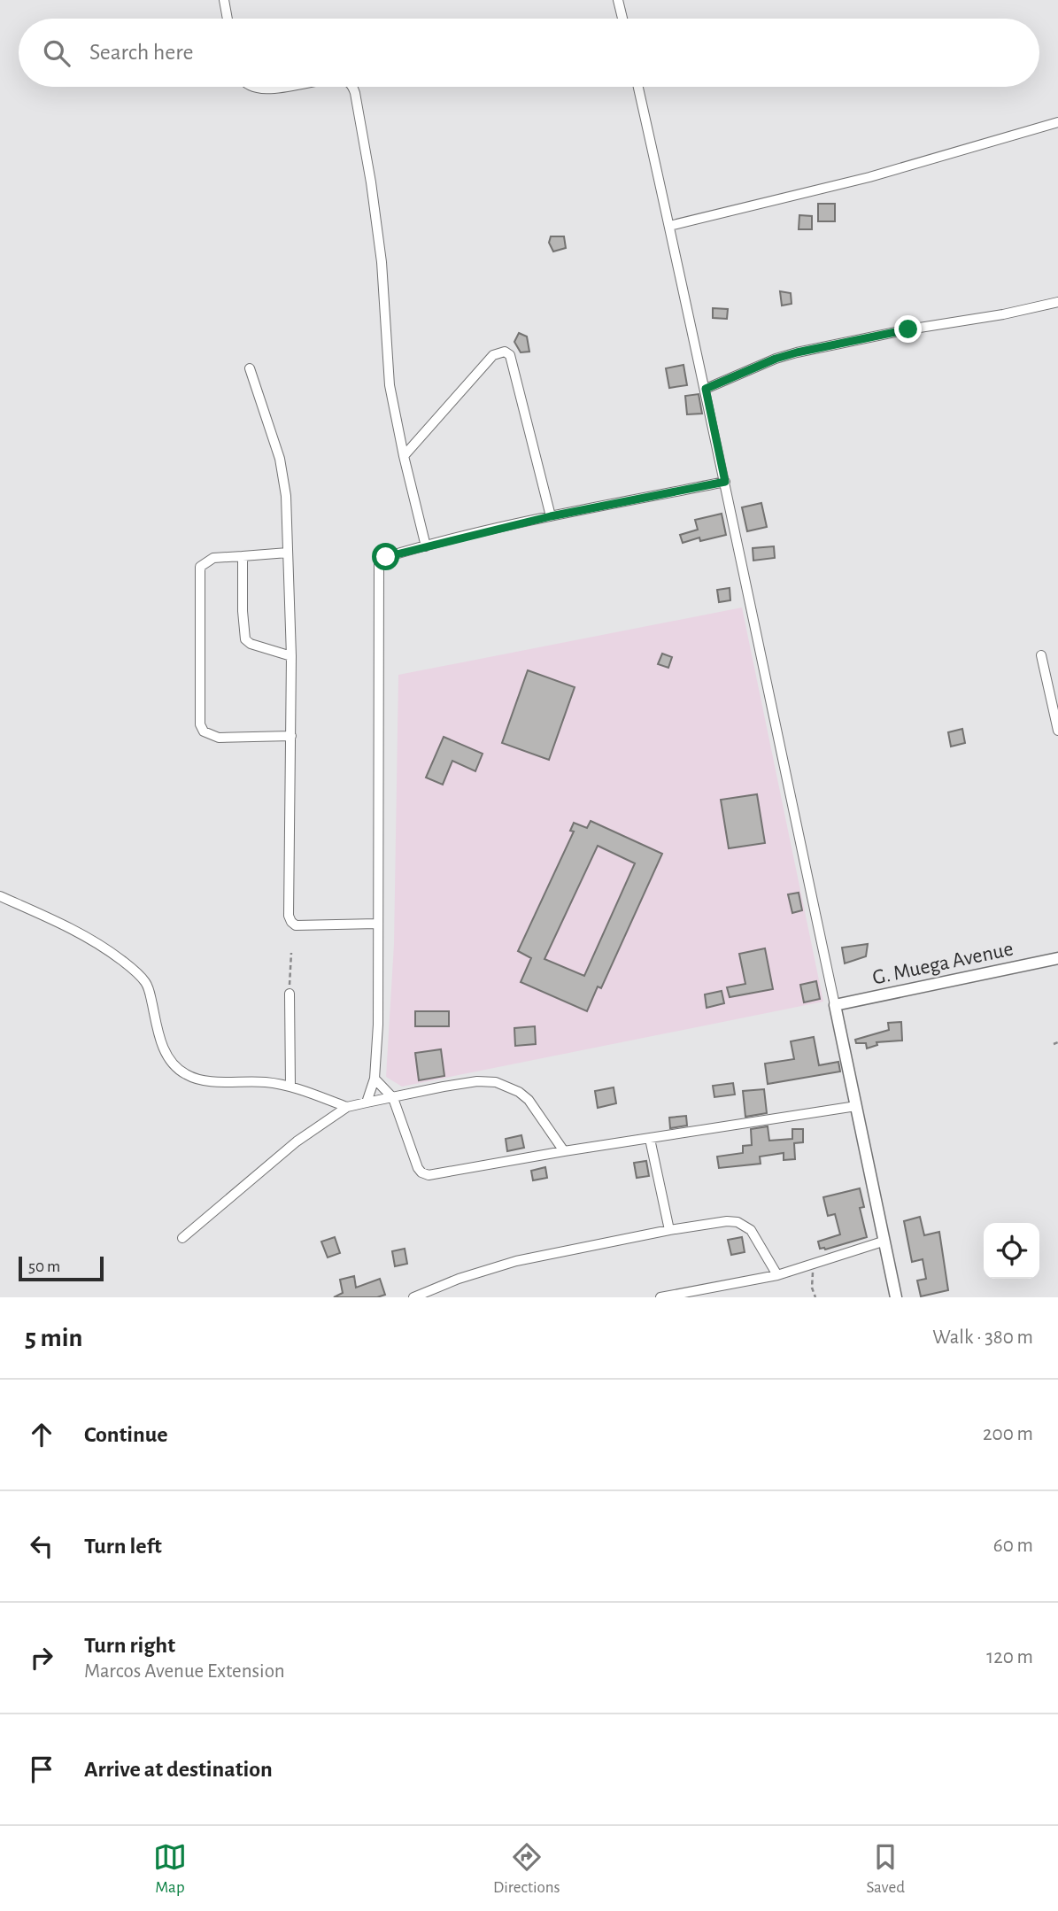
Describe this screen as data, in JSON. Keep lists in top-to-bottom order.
{
  "streets": {
    "street": ["G. Muega Avenue"]
  },
  "scale_bar": "50 m",
  "page": {
    "search": "Search here",
    "scale": "50 m",
    "heading": ["5 min", "Walk · 380 m"],
    "list": [
      ["Continue", "200 m"],
      ["Turn left", "60 m"],
      ["Turn right", "Marcos Avenue Extension", "120 m"],
      "Arrive at destination"
    ],
    "nav": ["Map", "Directions", "Saved"]
  }
}
